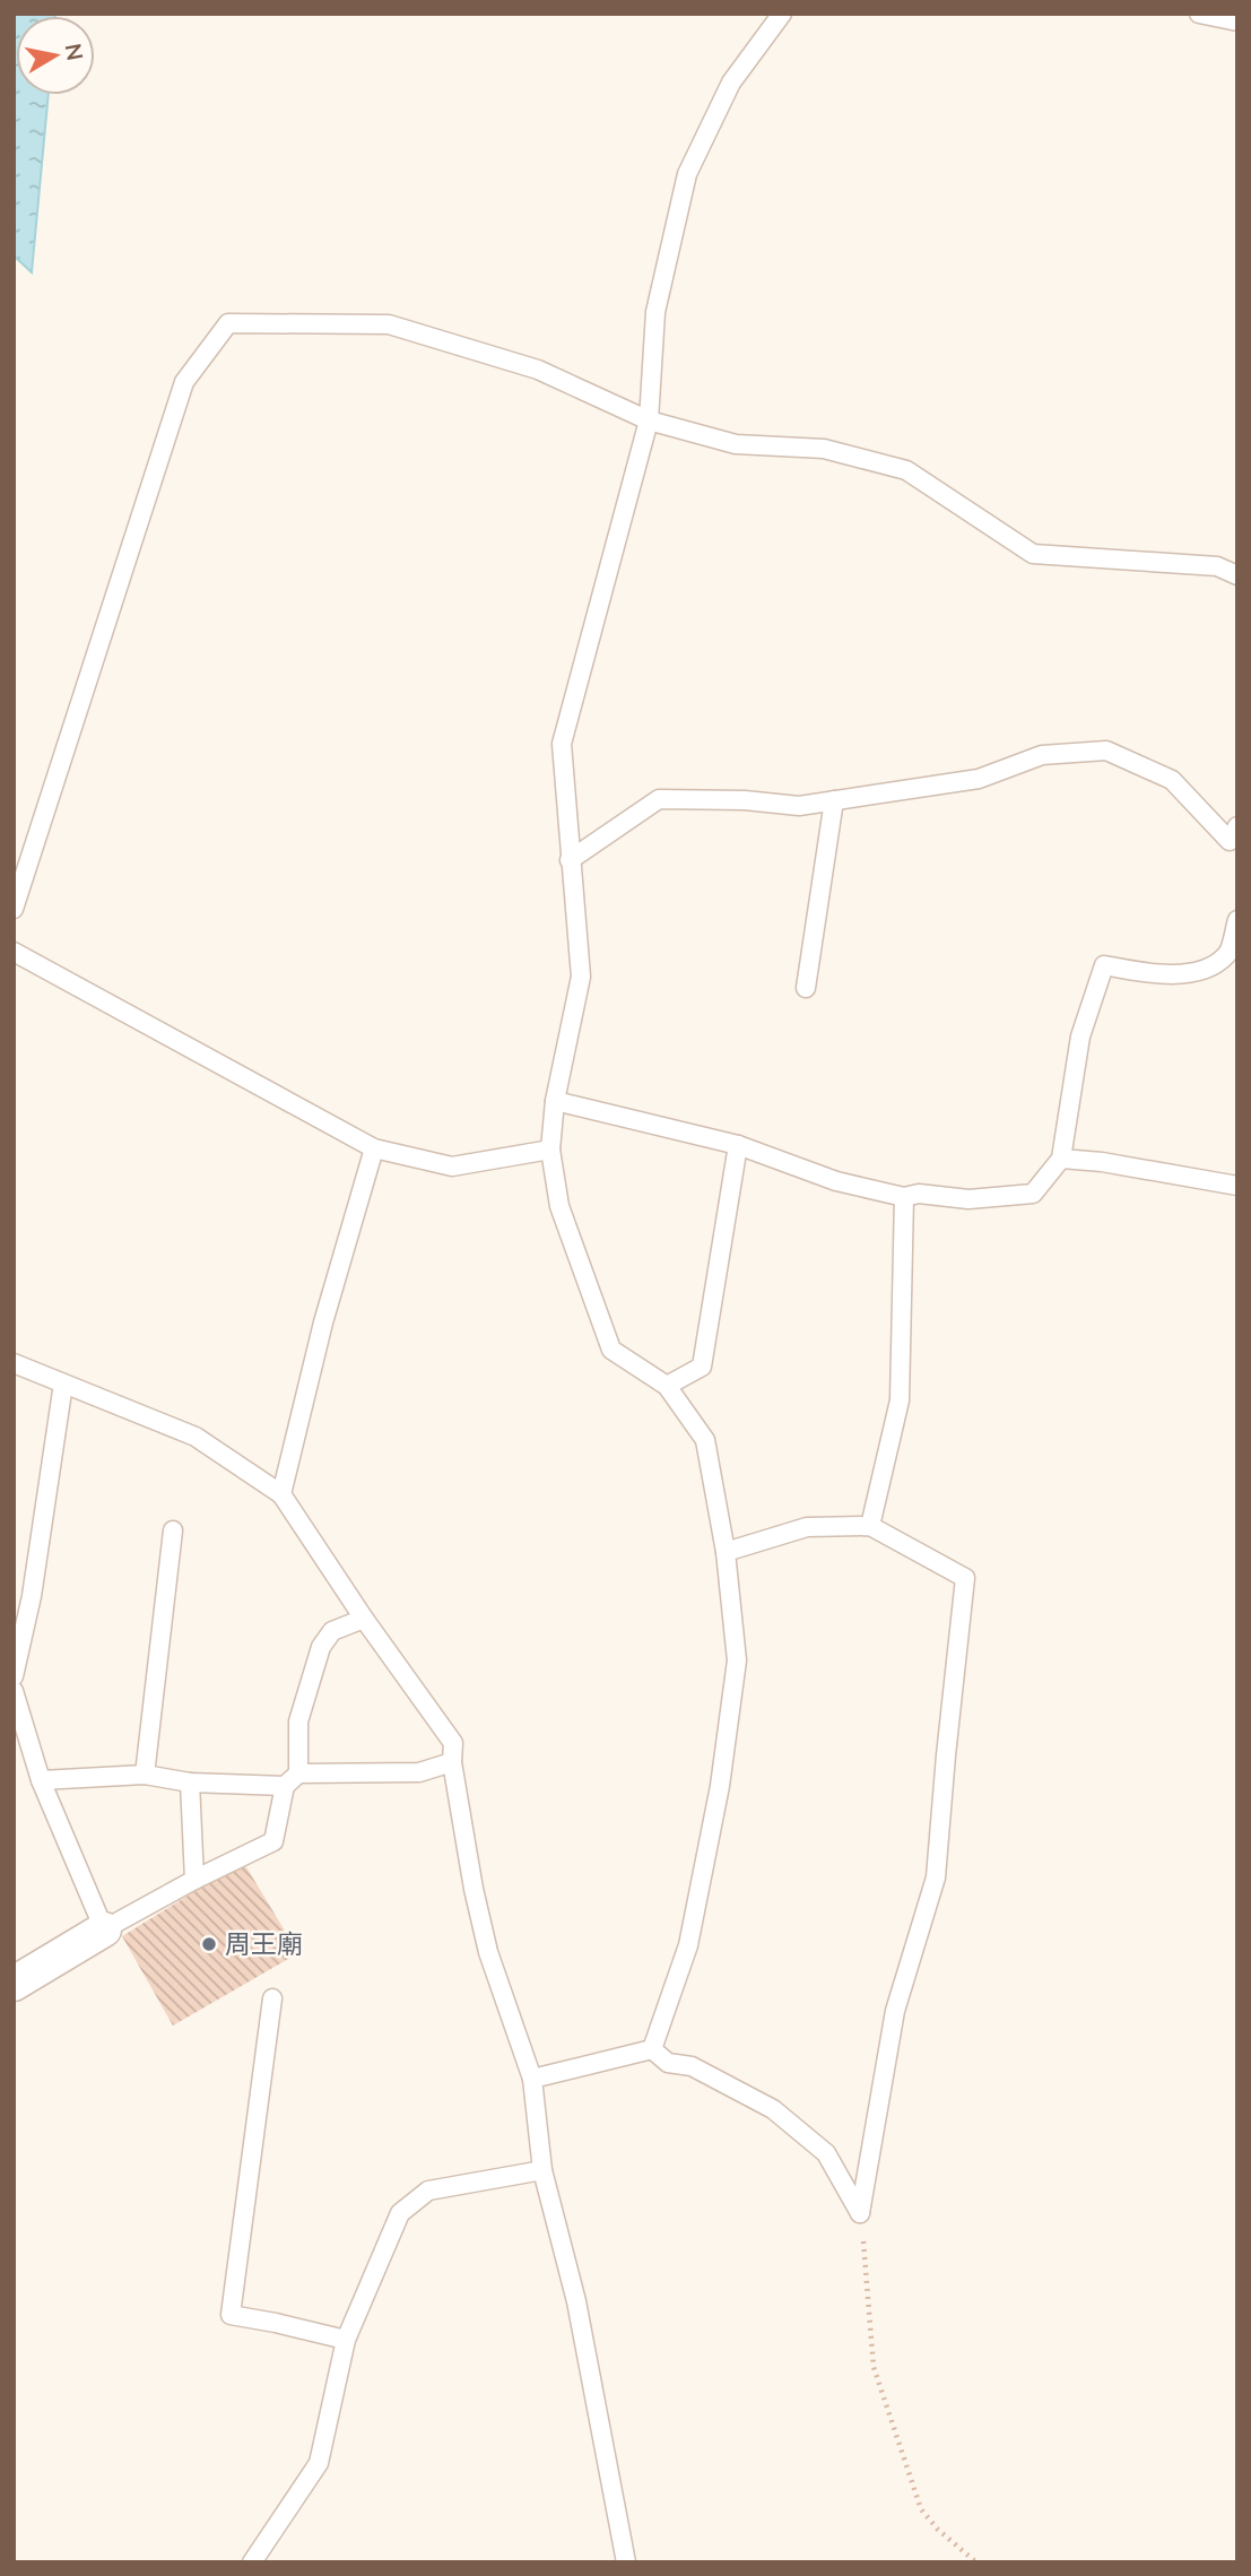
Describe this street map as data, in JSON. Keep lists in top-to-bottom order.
{
  "places": ["周王廟"],
  "north": "right"
}
